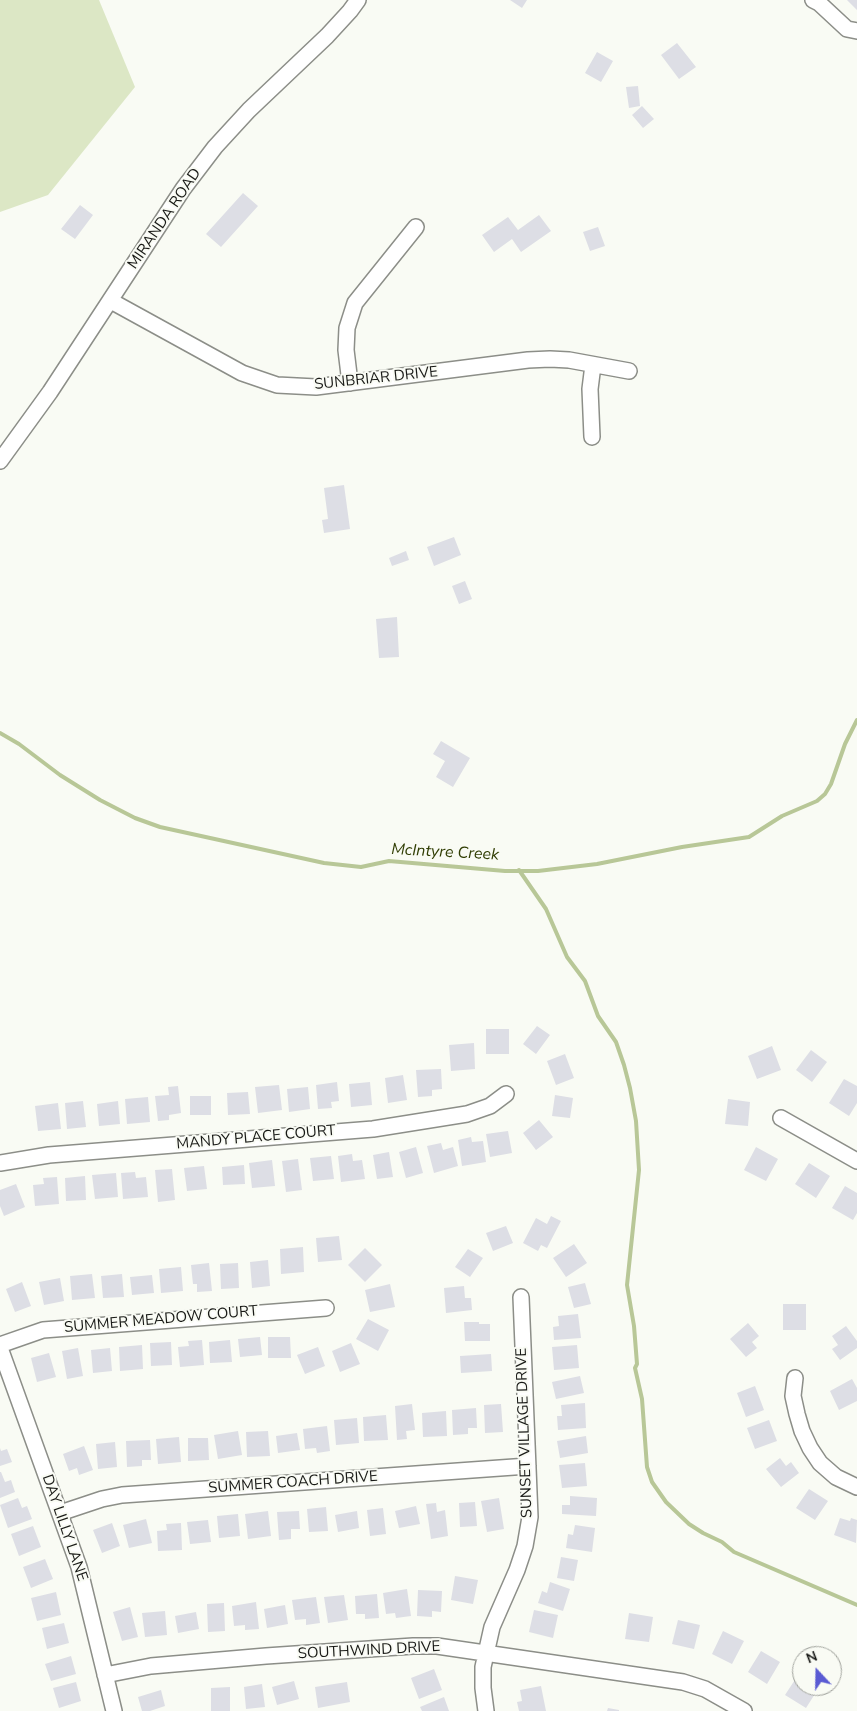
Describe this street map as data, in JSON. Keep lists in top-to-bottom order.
{
  "streets": {
    "street": [
      "MIRANDA ROAD",
      "SUNBRIAR DRIVE",
      "MANDY PLACE COURT",
      "SUMMER MEADOW COURT",
      "SUNSET VILLAGE DRIVE",
      "SUMMER COACH DRIVE",
      "DAY LILLY LANE",
      "SOUTHWIND DRIVE"
    ]
  },
  "crossings": [
    ["MIRANDA ROAD", "SUNBRIAR DRIVE"],
    ["SUMMER MEADOW COURT", "DAY LILLY LANE"],
    ["SUNSET VILLAGE DRIVE", "SUMMER COACH DRIVE"],
    ["SUNSET VILLAGE DRIVE", "SOUTHWIND DRIVE"],
    ["SUMMER COACH DRIVE", "DAY LILLY LANE"],
    ["DAY LILLY LANE", "SOUTHWIND DRIVE"]
  ],
  "water": ["McIntyre Creek"],
  "north": "top"
}
